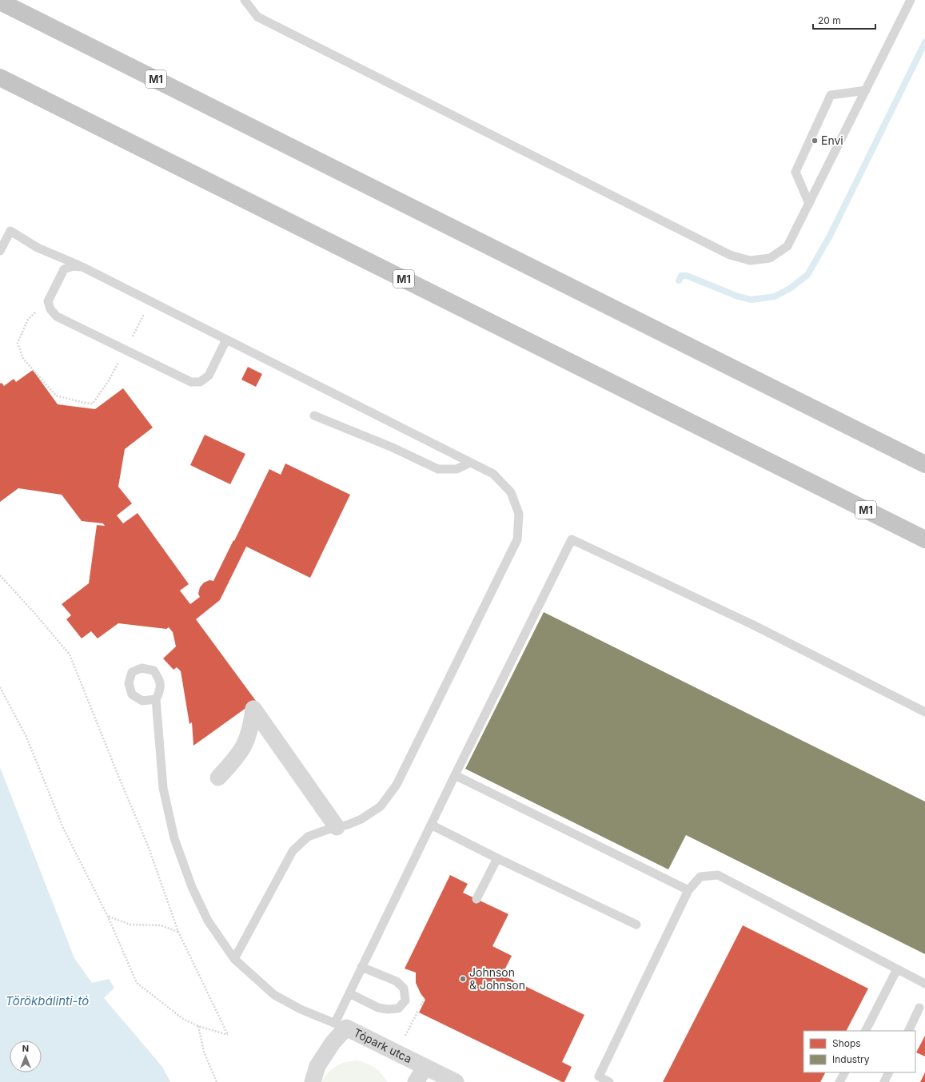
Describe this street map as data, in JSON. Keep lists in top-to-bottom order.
{
  "streets": {
    "highway": ["M1"],
    "street": ["Tópark utca"]
  },
  "water": ["Törökbálinti-tó"],
  "places": ["Envi", "Johnson & Johnson"],
  "legend": ["Shops", "Industry"],
  "scale_bar": "20 m",
  "north": "top"
}
